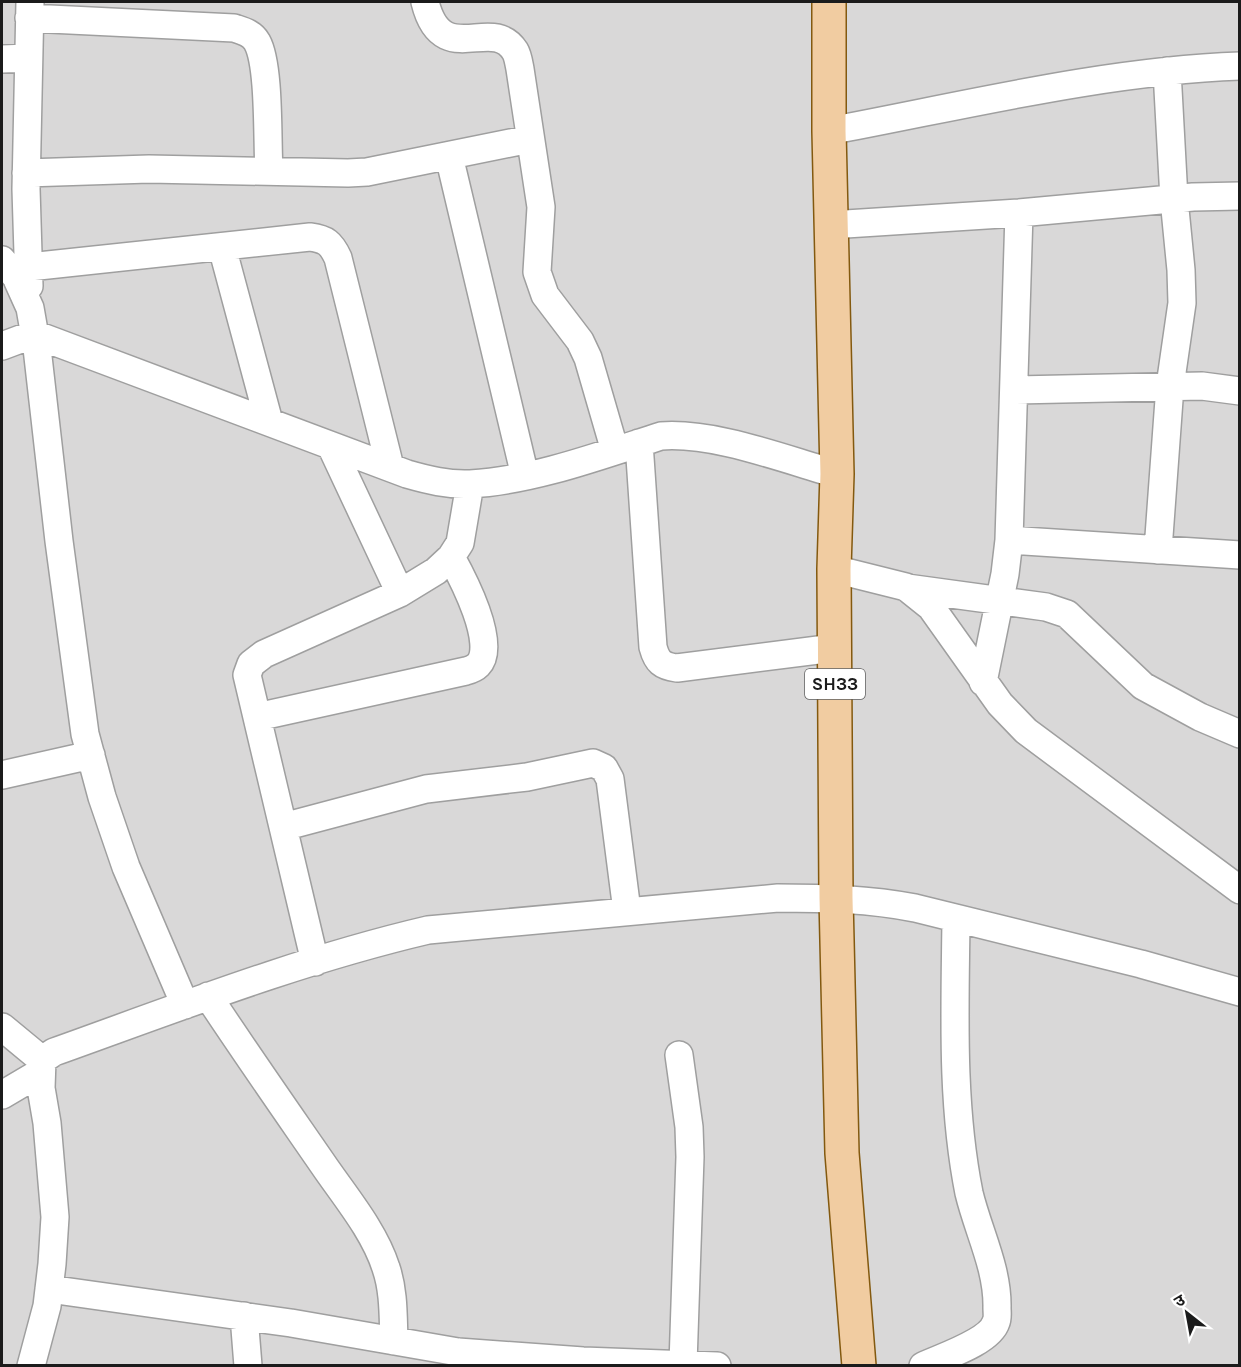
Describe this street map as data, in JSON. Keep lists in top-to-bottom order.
{
  "streets": {
    "main road": ["SH33"]
  },
  "north": "top left"
}
